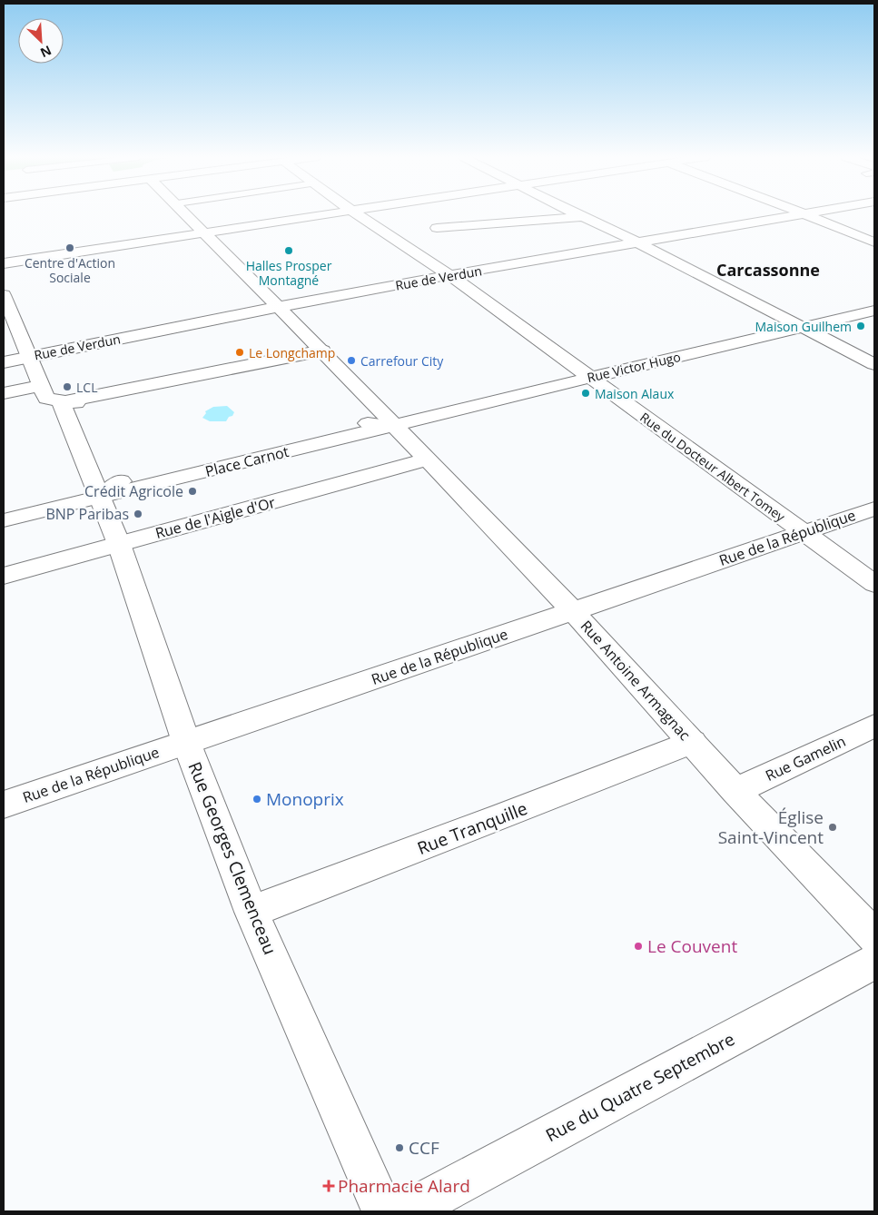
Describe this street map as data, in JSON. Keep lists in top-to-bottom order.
{
  "streets": {
    "street": [
      "Rue de Verdun",
      "Rue Victor Hugo",
      "Place Carnot",
      "Rue du Docteur Albert Tomey",
      "Rue de l'Aigle d'Or",
      "Rue de la République",
      "Rue Antoine Armagnac",
      "Rue Gamelin",
      "Rue Tranquille",
      "Rue Georges Clemenceau",
      "Rue du Quatre Septembre"
    ]
  },
  "crossings": [
    ["Rue de Verdun", "Rue du Docteur Albert Tomey"],
    ["Rue Victor Hugo", "Place Carnot"],
    ["Rue Victor Hugo", "Rue du Docteur Albert Tomey"],
    ["Rue Victor Hugo", "Rue Antoine Armagnac"],
    ["Place Carnot", "Rue Antoine Armagnac"],
    ["Place Carnot", "Rue Georges Clemenceau"],
    ["Rue du Docteur Albert Tomey", "Rue de la République"],
    ["Rue de l'Aigle d'Or", "Rue Antoine Armagnac"],
    ["Rue de l'Aigle d'Or", "Rue Georges Clemenceau"],
    ["Rue de la République", "Rue Antoine Armagnac"],
    ["Rue de la République", "Rue Georges Clemenceau"],
    ["Rue Antoine Armagnac", "Rue Gamelin"],
    ["Rue Antoine Armagnac", "Rue Tranquille"],
    ["Rue Tranquille", "Rue Georges Clemenceau"]
  ],
  "districts": ["Carcassonne"],
  "places": {
    "other": [
      "Centre d'Action Sociale",
      "Halles Prosper Montagné",
      "Maison Guilhem",
      "Le Longchamp",
      "Carrefour City",
      "LCL",
      "Maison Alaux",
      "Crédit Agricole",
      "BNP Paribas",
      "Monoprix",
      "Église Saint-Vincent",
      "Le Couvent",
      "CCF"
    ],
    "health": ["Pharmacie Alard"]
  },
  "north": "bottom right"
}
